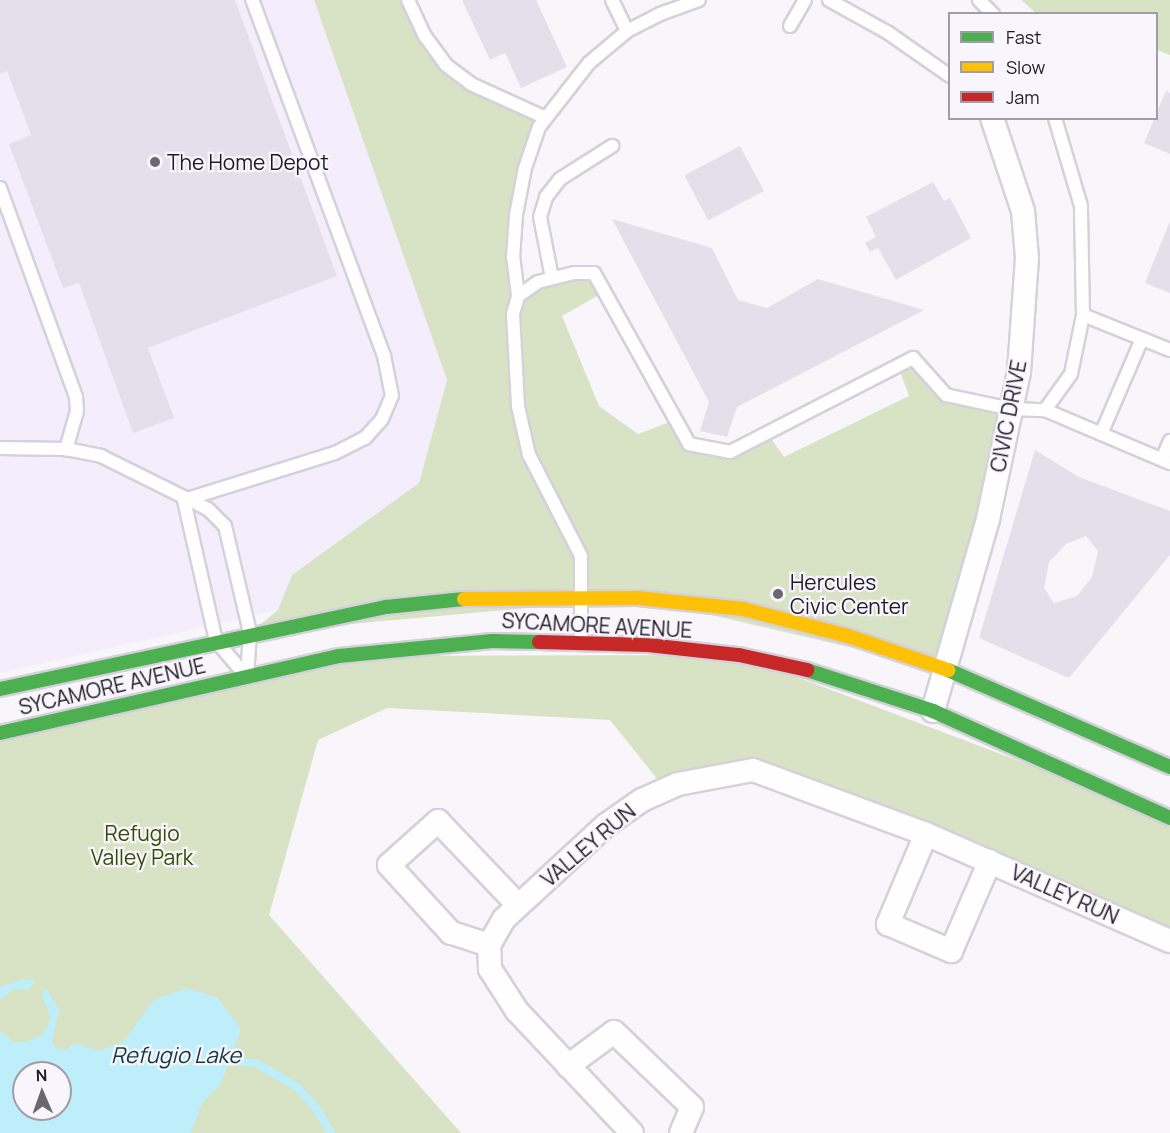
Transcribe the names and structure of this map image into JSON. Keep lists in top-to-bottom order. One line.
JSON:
{"streets":{"main road":["SYCAMORE AVENUE"],"street":["CIVIC DRIVE","VALLEY RUN"]},"crossings":[["CIVIC DRIVE","SYCAMORE AVENUE"]],"water":["Refugio Lake"],"parks":["Refugio Valley Park"],"places":["The Home Depot","Hercules Civic Center"],"legend":["Fast","Slow","Jam"],"north":"top"}
